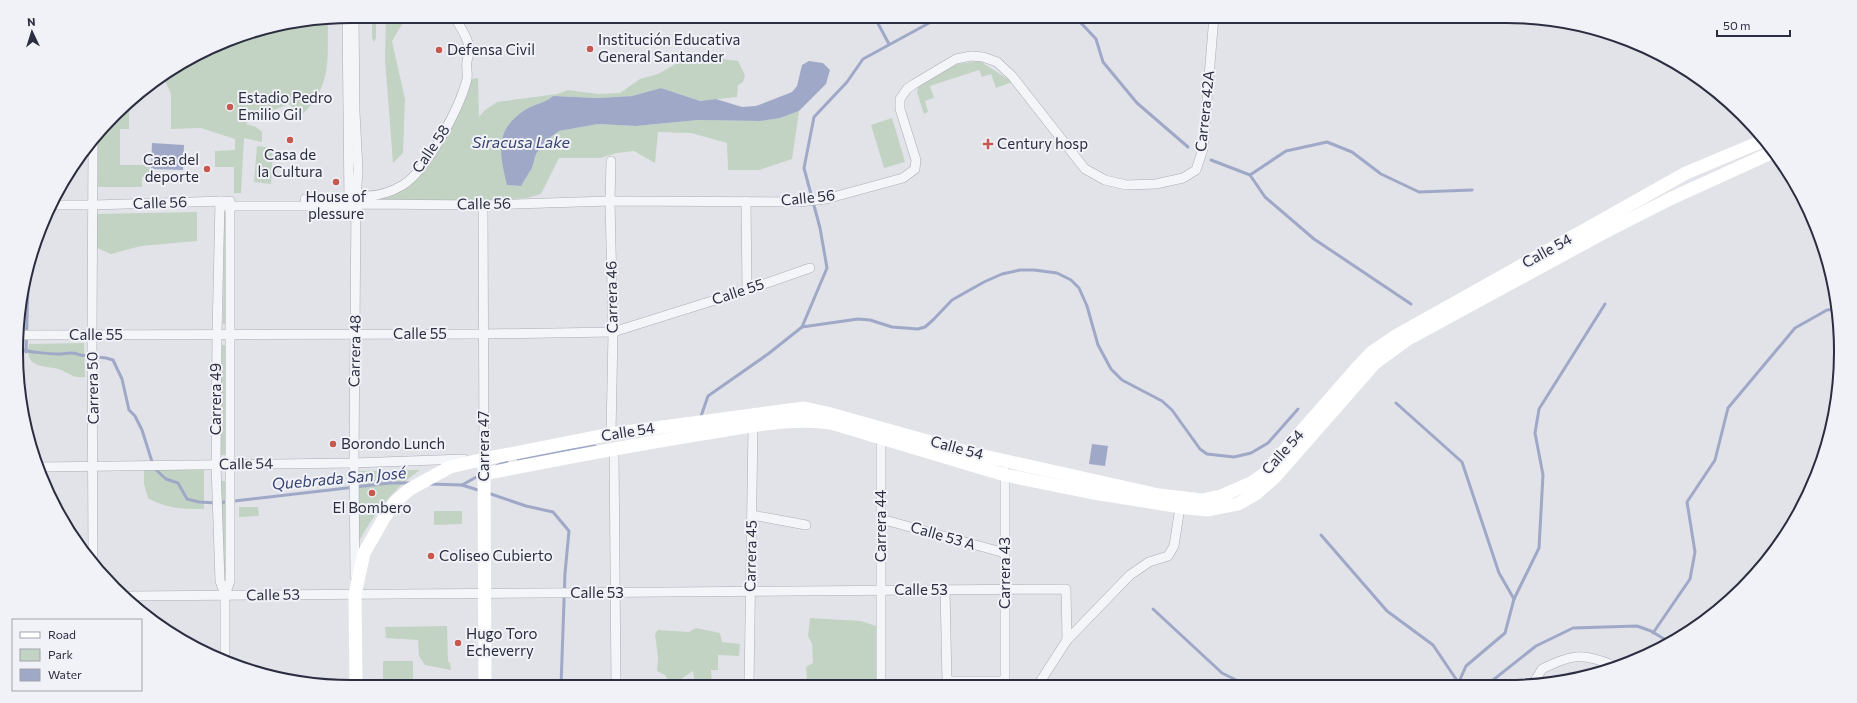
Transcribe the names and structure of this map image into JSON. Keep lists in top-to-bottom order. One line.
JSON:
{"streets":{"main road":["Calle 54","Carrera 48","Carrera 47"],"street":["Carrera 42A","Calle 58","Calle 56","Calle 55","Carrera 46","Carrera 50","Carrera 49","Carrera 44","Calle 53 A","Carrera 45","Carrera 43","Calle 53"]},"crossings":[["Carrera 42A","Calle 56"],["Calle 58","Calle 56"],["Calle 58","Carrera 48"],["Calle 56","Carrera 46"],["Calle 56","Carrera 48"],["Calle 56","Carrera 50"],["Calle 56","Carrera 49"],["Calle 56","Carrera 47"],["Calle 54","Carrera 46"],["Calle 54","Carrera 48"],["Calle 54","Carrera 50"],["Calle 54","Carrera 49"],["Calle 54","Carrera 47"],["Calle 54","Carrera 44"],["Calle 54","Carrera 45"],["Calle 54","Carrera 43"],["Calle 55","Carrera 46"],["Calle 55","Carrera 48"],["Calle 55","Carrera 50"],["Calle 55","Carrera 49"],["Calle 55","Carrera 47"],["Carrera 48","Calle 53"],["Carrera 49","Calle 53"],["Carrera 47","Calle 53"],["Carrera 44","Calle 53 A"],["Carrera 44","Calle 53"],["Calle 53 A","Carrera 43"],["Carrera 45","Calle 53"],["Carrera 43","Calle 53"]],"water":["Siracusa Lake","Quebrada San José"],"places":{"other":["Institución Educativa General Santander","Defensa Civil","Estadio Pedro Emilio Gil","Casa de la Cultura","Casa del deporte","House of plessure","Borondo Lunch","El Bombero","Coliseo Cubierto","Hugo Toro Echeverry"],"health":["Century hosp"]},"legend":["Road","Park","Water"],"scale_bar":"50 m","north":"top"}
